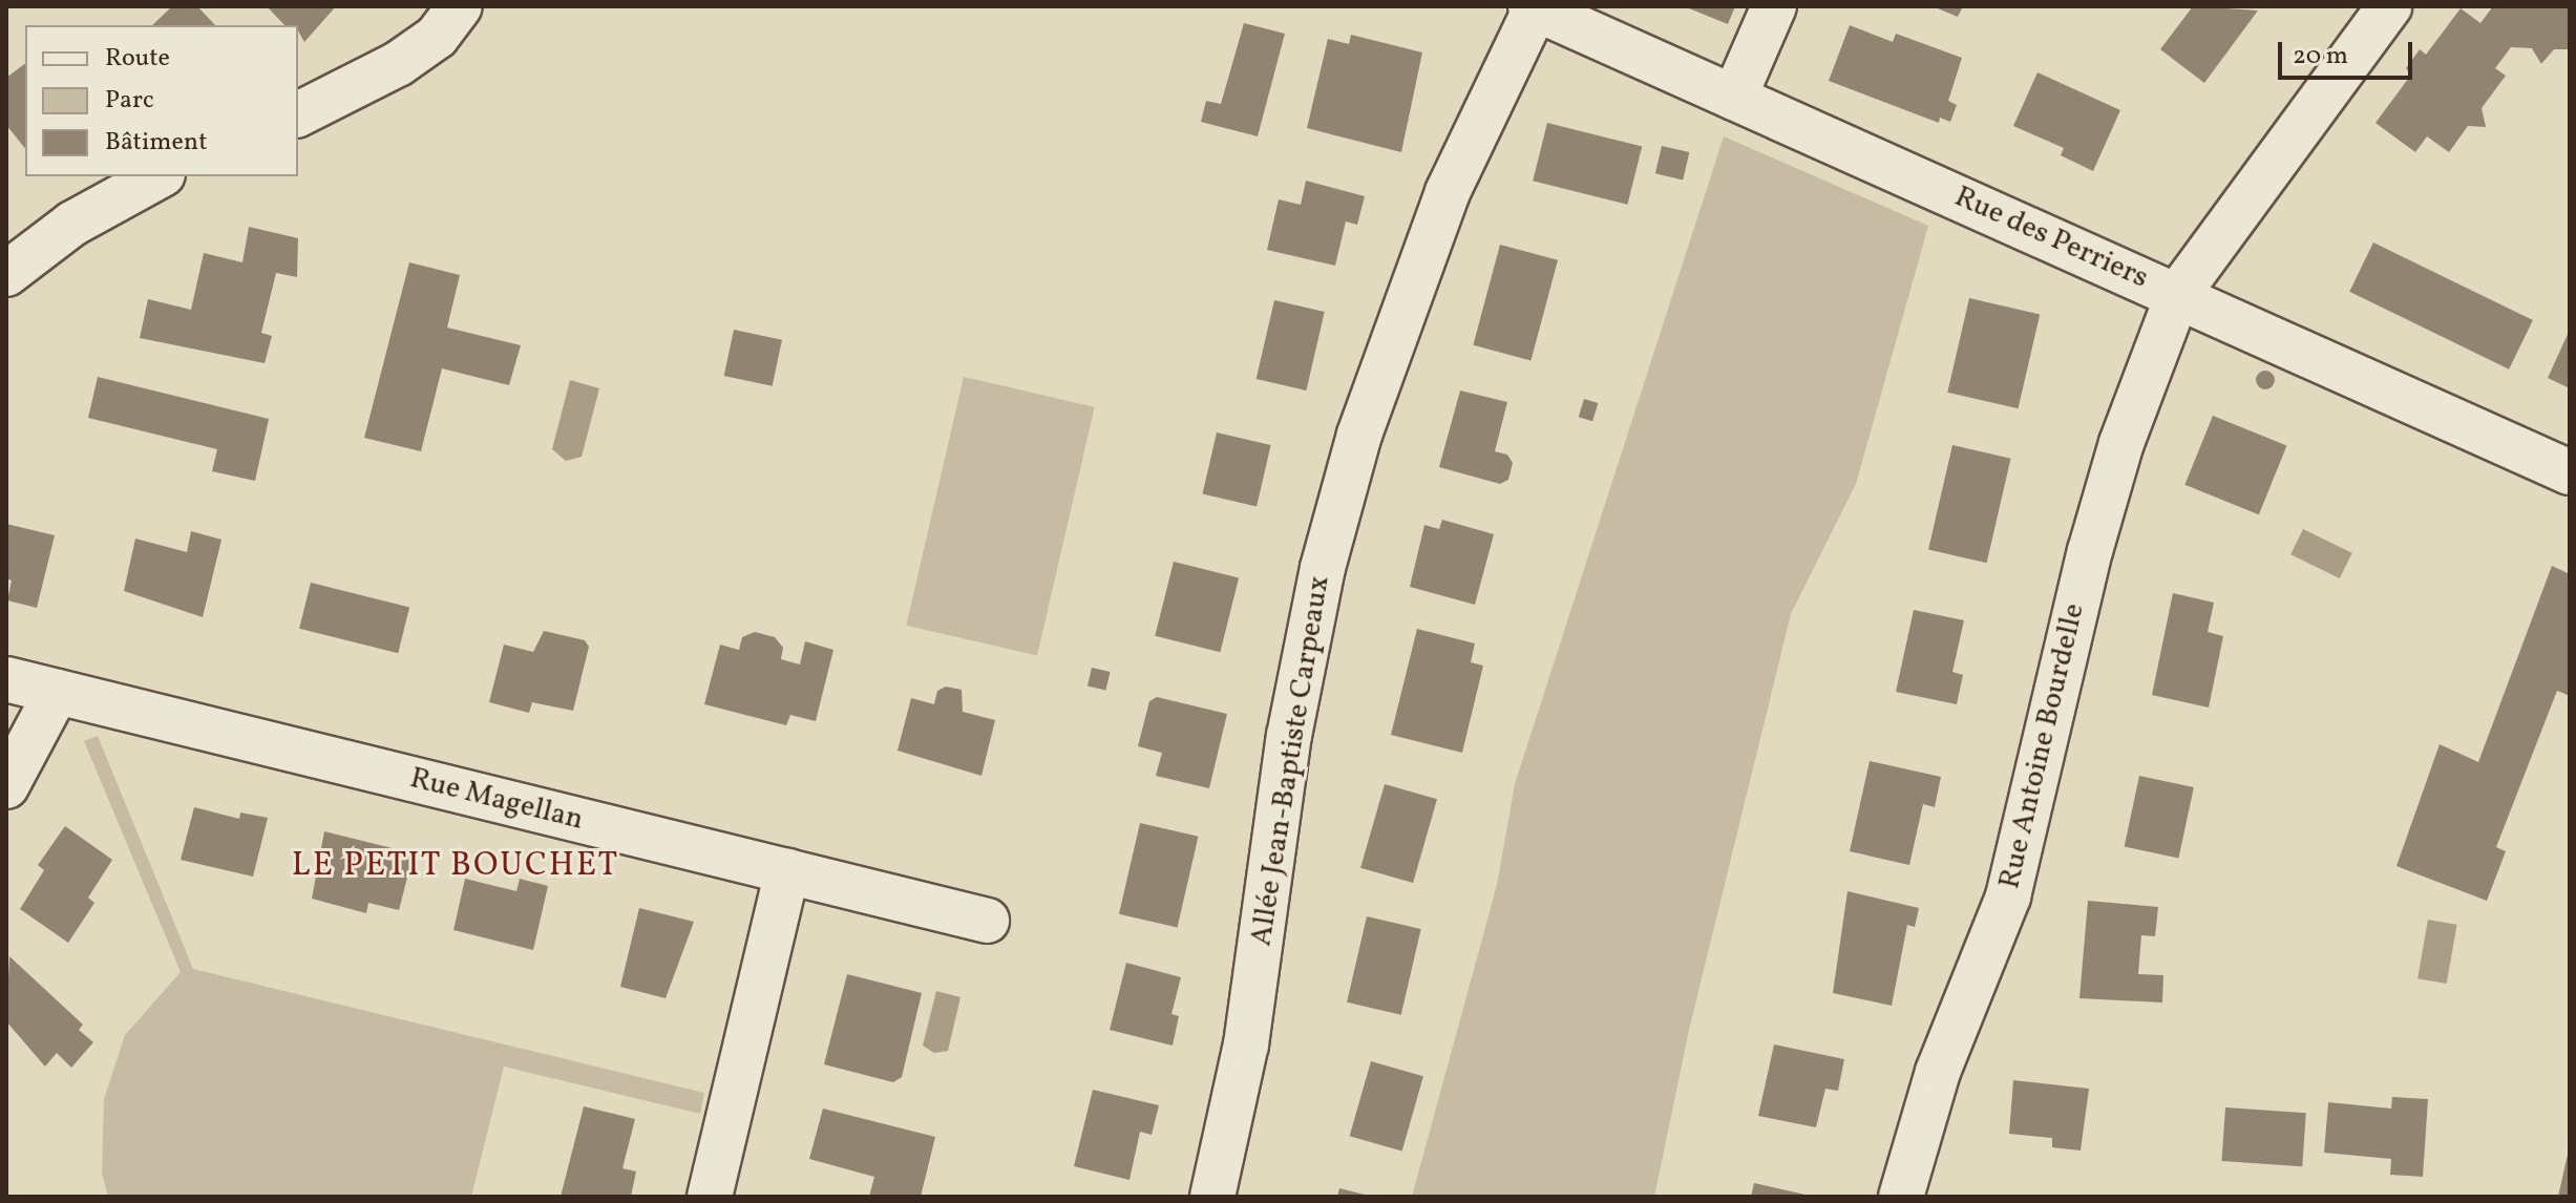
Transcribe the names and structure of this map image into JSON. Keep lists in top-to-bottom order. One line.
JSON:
{"streets":{"street":["Rue des Perriers","Rue Antoine Bourdelle","Allée Jean-Baptiste Carpeaux","Rue Magellan"]},"crossings":[["Rue des Perriers","Rue Antoine Bourdelle"],["Rue des Perriers","Allée Jean-Baptiste Carpeaux"]],"districts":["LE PETIT BOUCHET"],"legend":["Route","Parc","Bâtiment"],"scale_bar":"20 m"}
